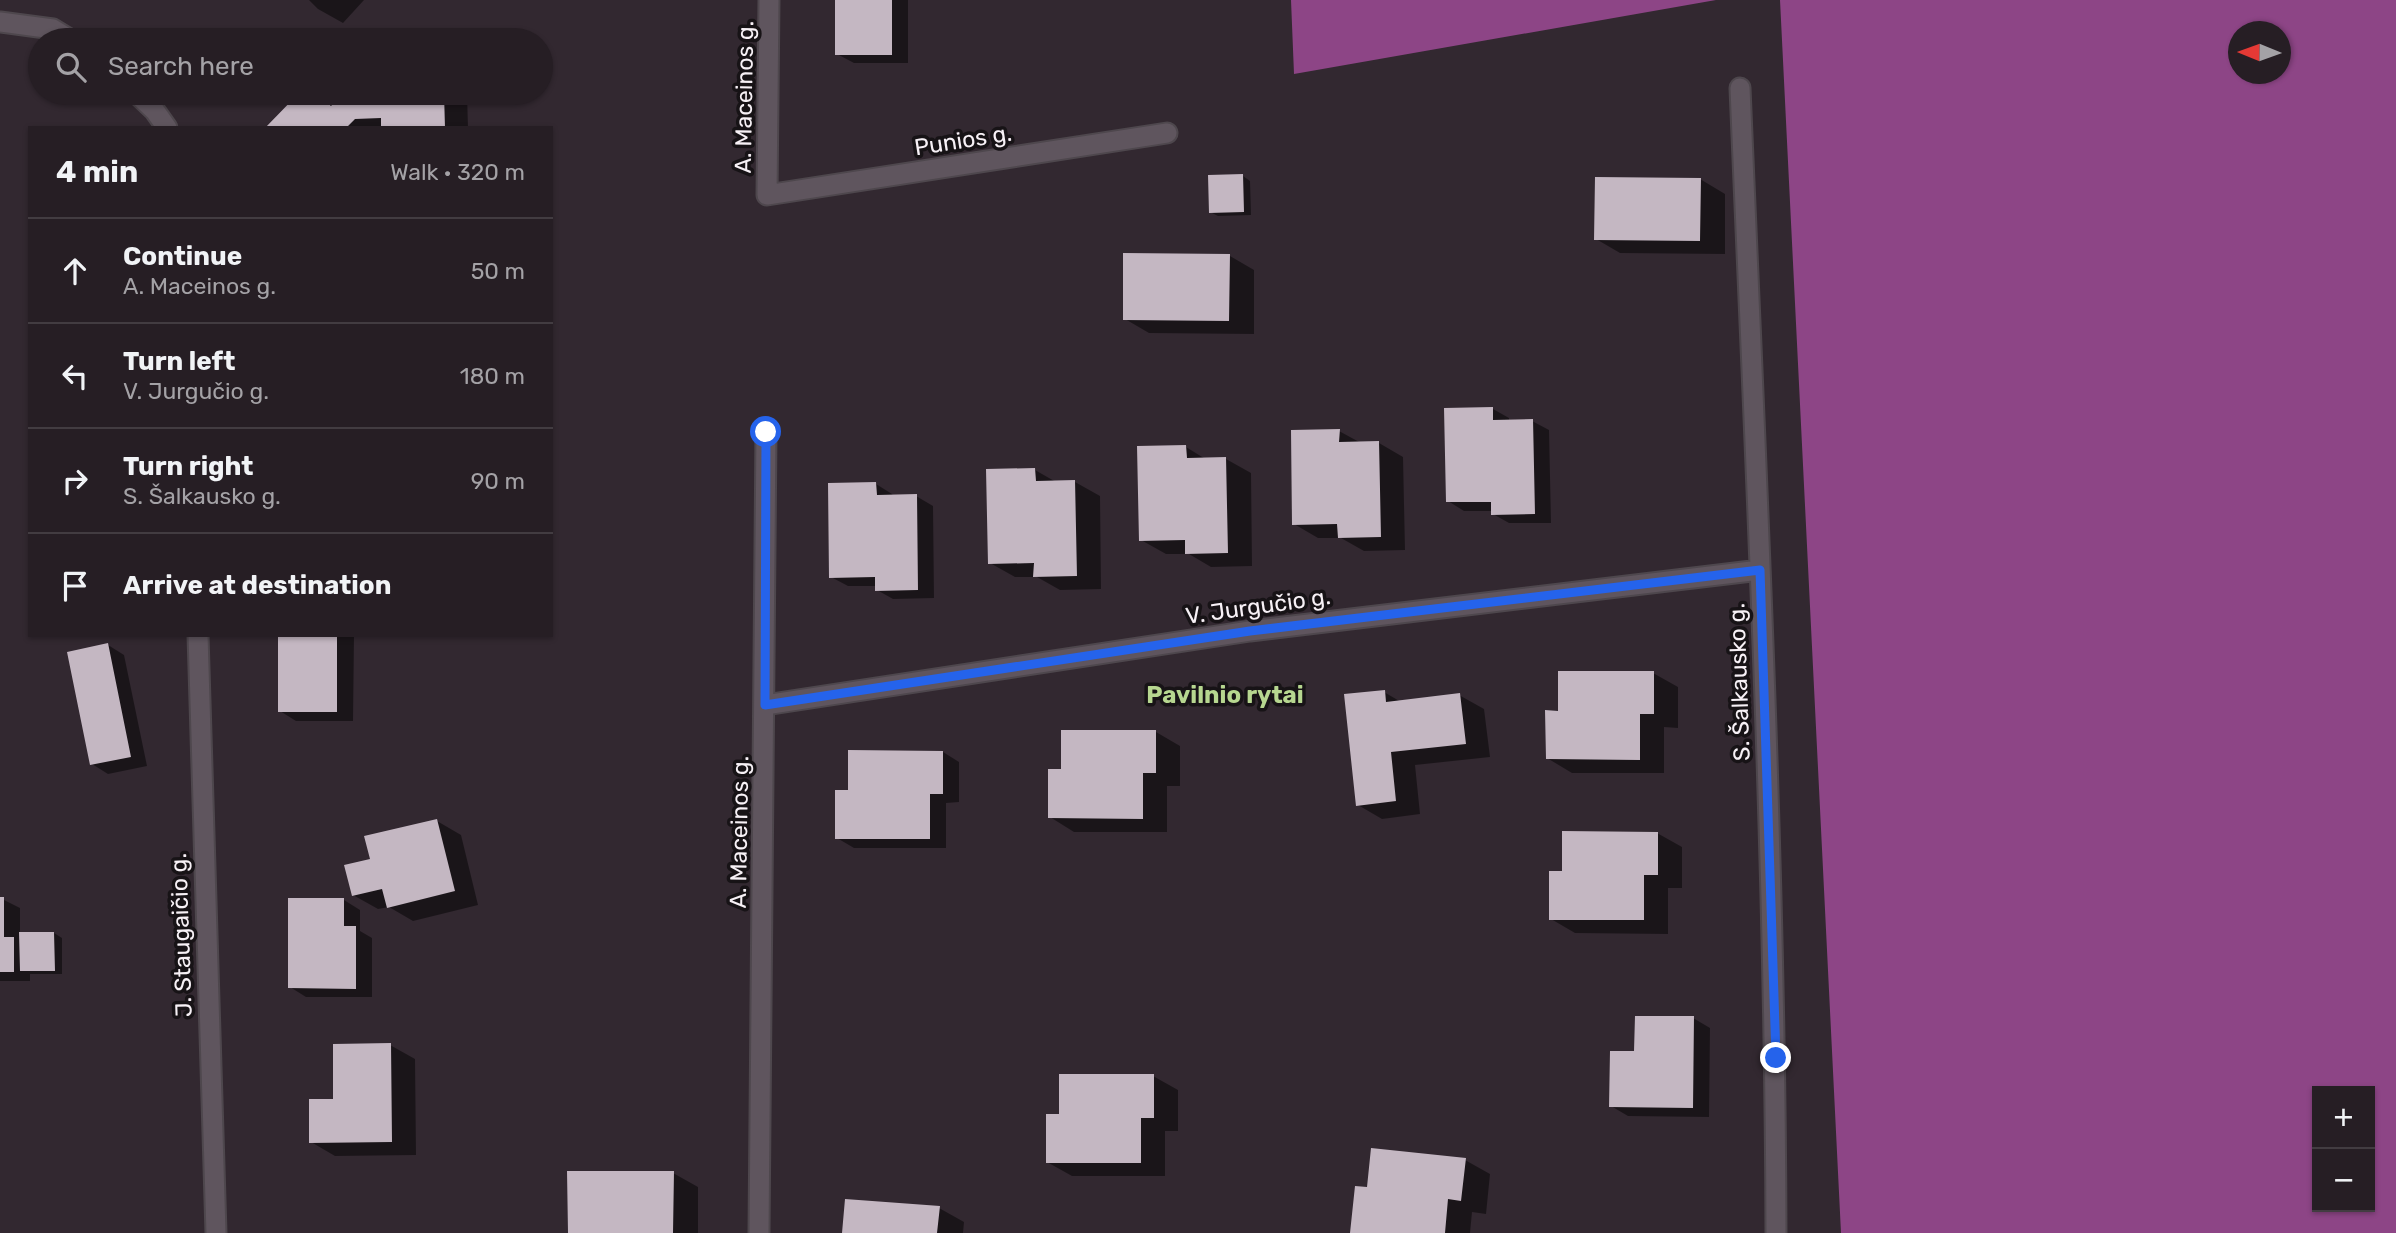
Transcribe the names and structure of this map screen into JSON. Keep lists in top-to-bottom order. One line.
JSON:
{"streets":{"street":["A. Maceinos g.","Punios g.","V. Jurgučio g.","S. Šalkausko g.","J. Staugaičio g."]},"crossings":[["A. Maceinos g.","Punios g."],["A. Maceinos g.","V. Jurgučio g."],["V. Jurgučio g.","S. Šalkausko g."]],"districts":["Pavilnio rytai"],"north":"left","page":{"search":"Search here","heading":["4 min","Walk · 320 m"],"list":[["Continue","A. Maceinos g.","50 m"],["Turn left","V. Jurgučio g.","180 m"],["Turn right","S. Šalkausko g.","90 m"],"Arrive at destination"],"map_buttons":["+","−"]}}
